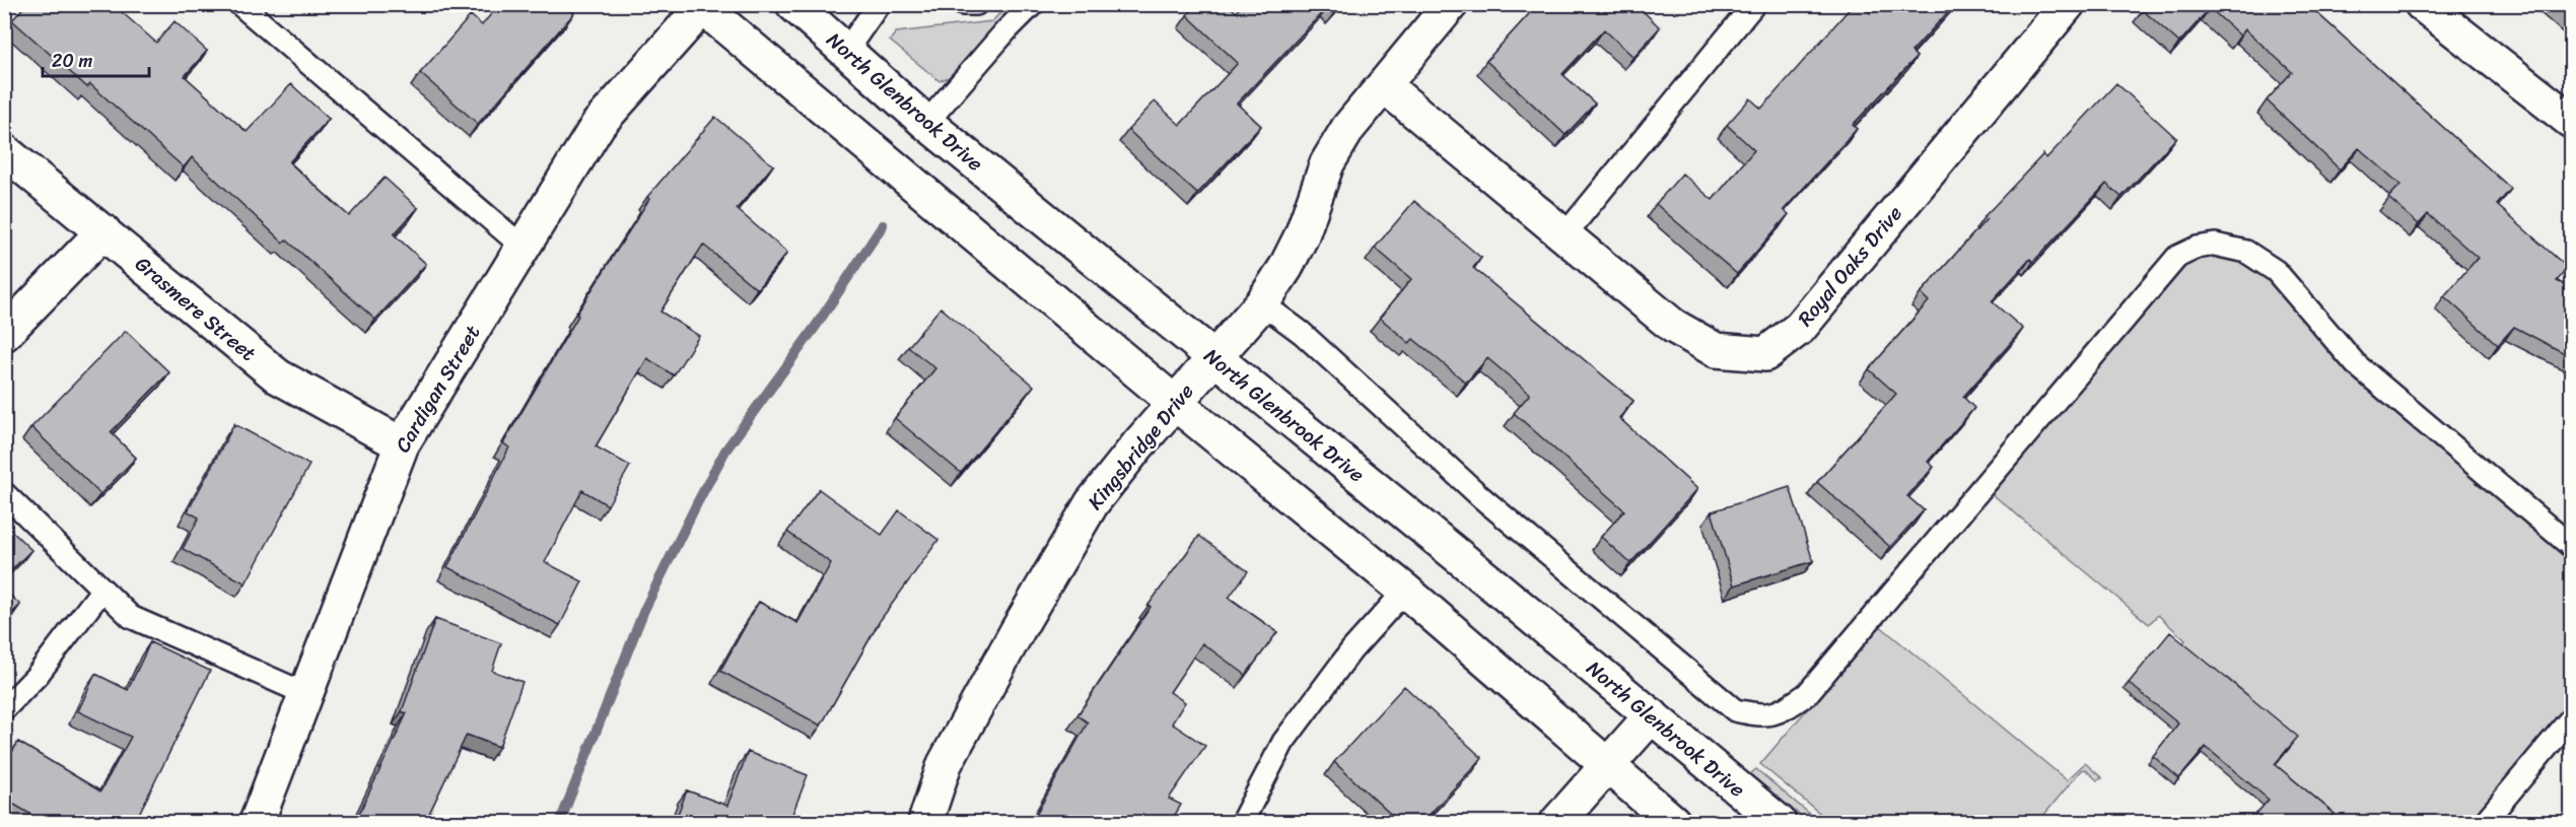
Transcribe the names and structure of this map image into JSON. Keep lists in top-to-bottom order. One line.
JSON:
{"streets":{"street":["North Glenbrook Drive","Royal Oaks Drive","Grasmere Street","Cardigan Street","Kingsbridge Drive"]},"crossings":[["North Glenbrook Drive","Kingsbridge Drive"],["Royal Oaks Drive","Kingsbridge Drive"],["Grasmere Street","Cardigan Street"]],"scale_bar":"20 m"}
